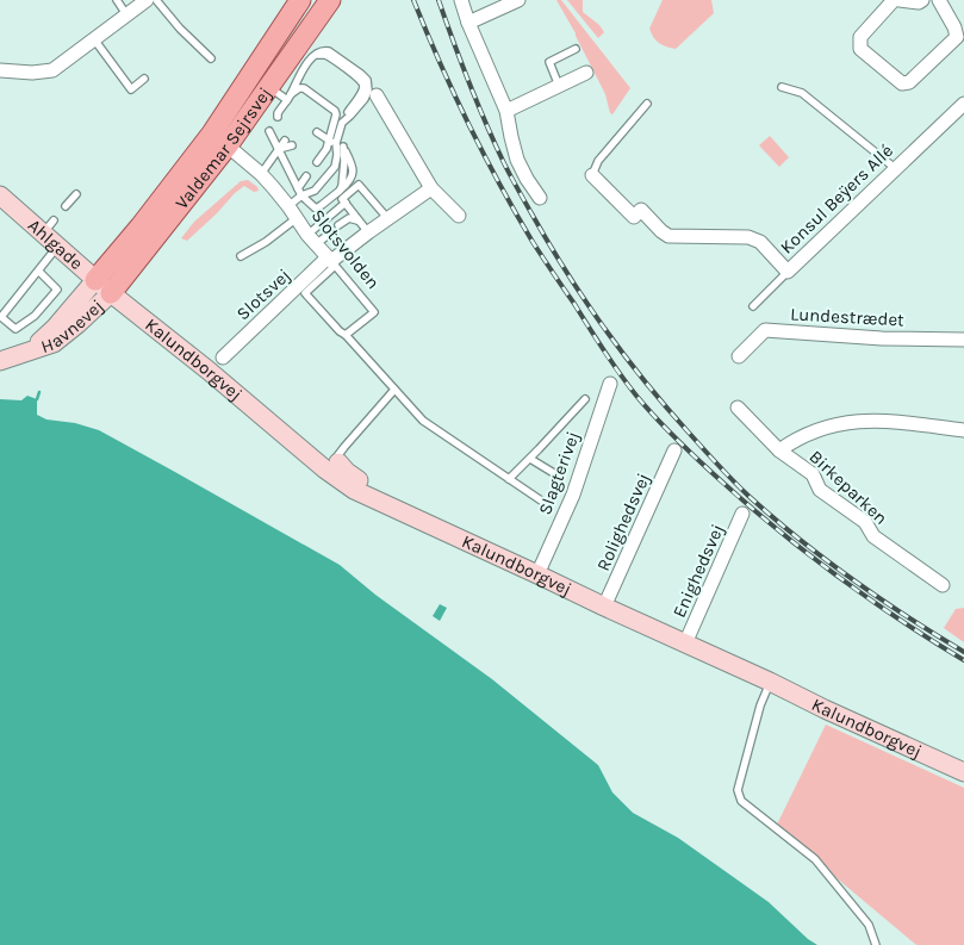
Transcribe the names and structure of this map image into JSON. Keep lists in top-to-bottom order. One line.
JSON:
{"streets":{"main road":["Valdemar Sejrsvej"],"street":["Konsul Beÿers Allé","Ahlgade","Slotsvolden","Slotsvej","Lundestrædet","Havnevej","Kalundborgvej","Slagterivej","Birkeparken","Rolighedsvej","Enighedsvej"]},"crossings":[["Valdemar Sejrsvej","Ahlgade"],["Valdemar Sejrsvej","Slotsvolden"],["Valdemar Sejrsvej","Havnevej"],["Valdemar Sejrsvej","Kalundborgvej"],["Ahlgade","Havnevej"],["Ahlgade","Kalundborgvej"],["Slotsvolden","Slotsvej"],["Havnevej","Kalundborgvej"],["Kalundborgvej","Slagterivej"],["Kalundborgvej","Rolighedsvej"],["Kalundborgvej","Enighedsvej"]]}
